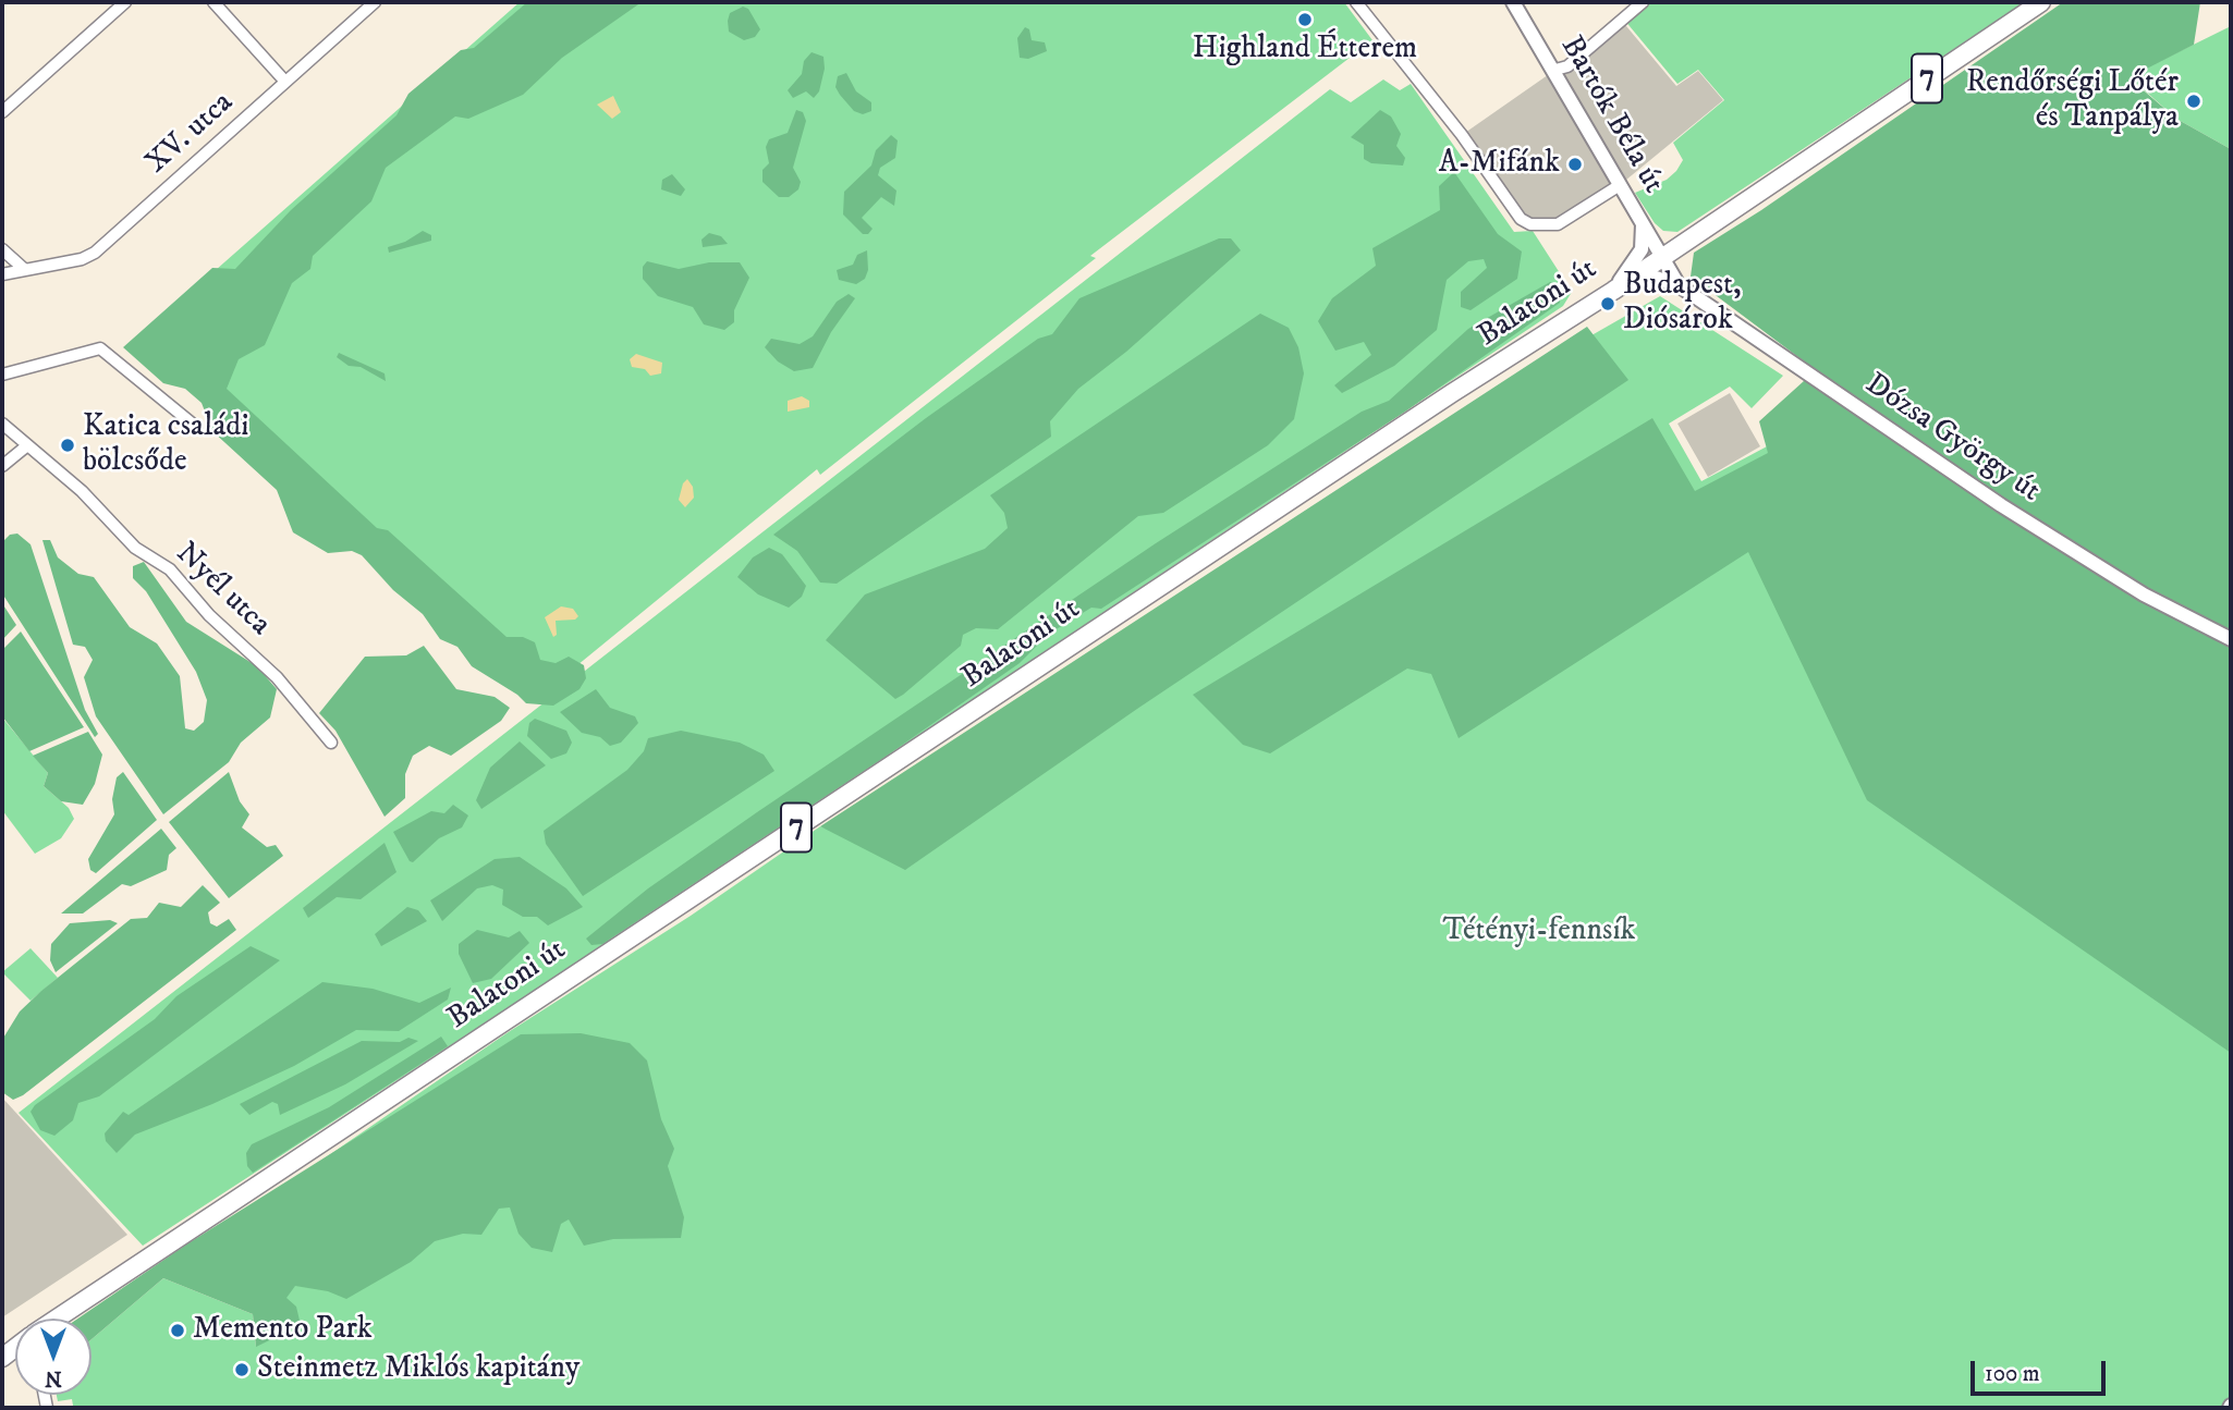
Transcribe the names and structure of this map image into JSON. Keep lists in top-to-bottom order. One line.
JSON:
{"streets":{"main road":["7","Balatoni út"],"street":["Bartók Béla út","XV. utca","Dózsa György út","Nyél utca"]},"crossings":[["Bartók Béla út","Balatoni út"],["Bartók Béla út","Dózsa György út"],["Balatoni út","Dózsa György út"]],"parks":["Tétényi-fennsík"],"places":["Highland Étterem","Rendőrségi Lőtér és Tanpálya","A-Mifánk","Budapest, Diósárok","Katica családi bölcsőde","Memento Park","Steinmetz Miklós kapitány"],"scale_bar":"100 m","north":"bottom"}
